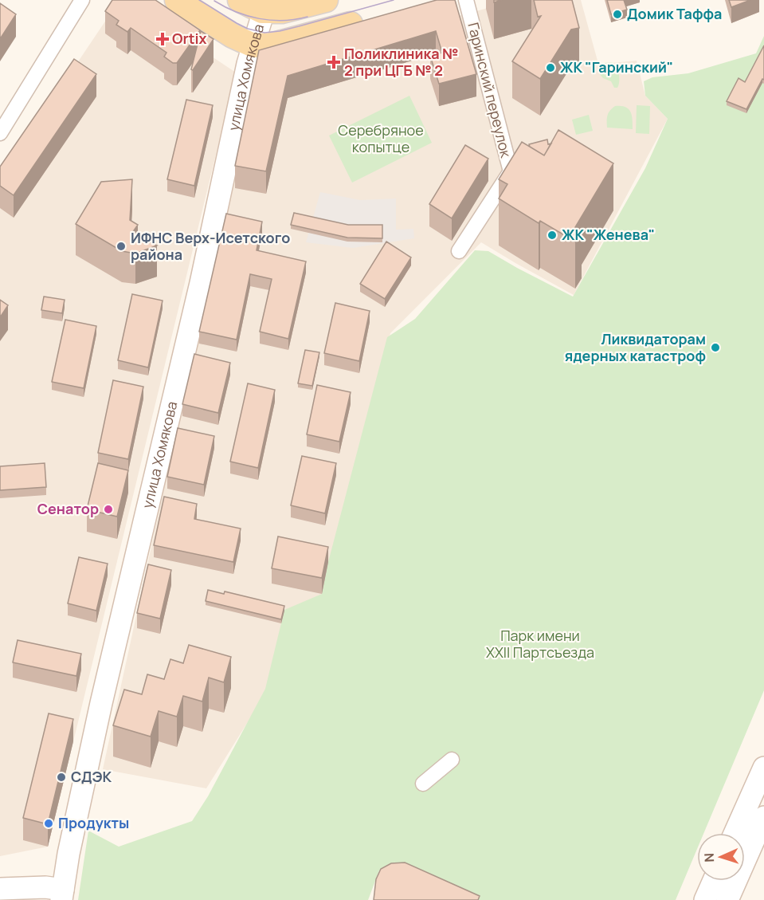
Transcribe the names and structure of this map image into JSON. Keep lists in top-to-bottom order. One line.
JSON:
{"streets":{"street":["улица Хомякова","Гаринский переулок"]},"parks":["Серебряное копытце","Парк имени XXII Партсъезда"],"places":{"other":["Домик Таффа","ЖК \"Гаринский\"","ЖК \"Женева\"","ИФНС Верх-Исетского района","Ликвидаторам ядерных катастроф","Сенатор","СДЭК","Продукты"],"health":["Ortix","Поликлиника № 2 при ЦГБ № 2"]},"north":"left"}
